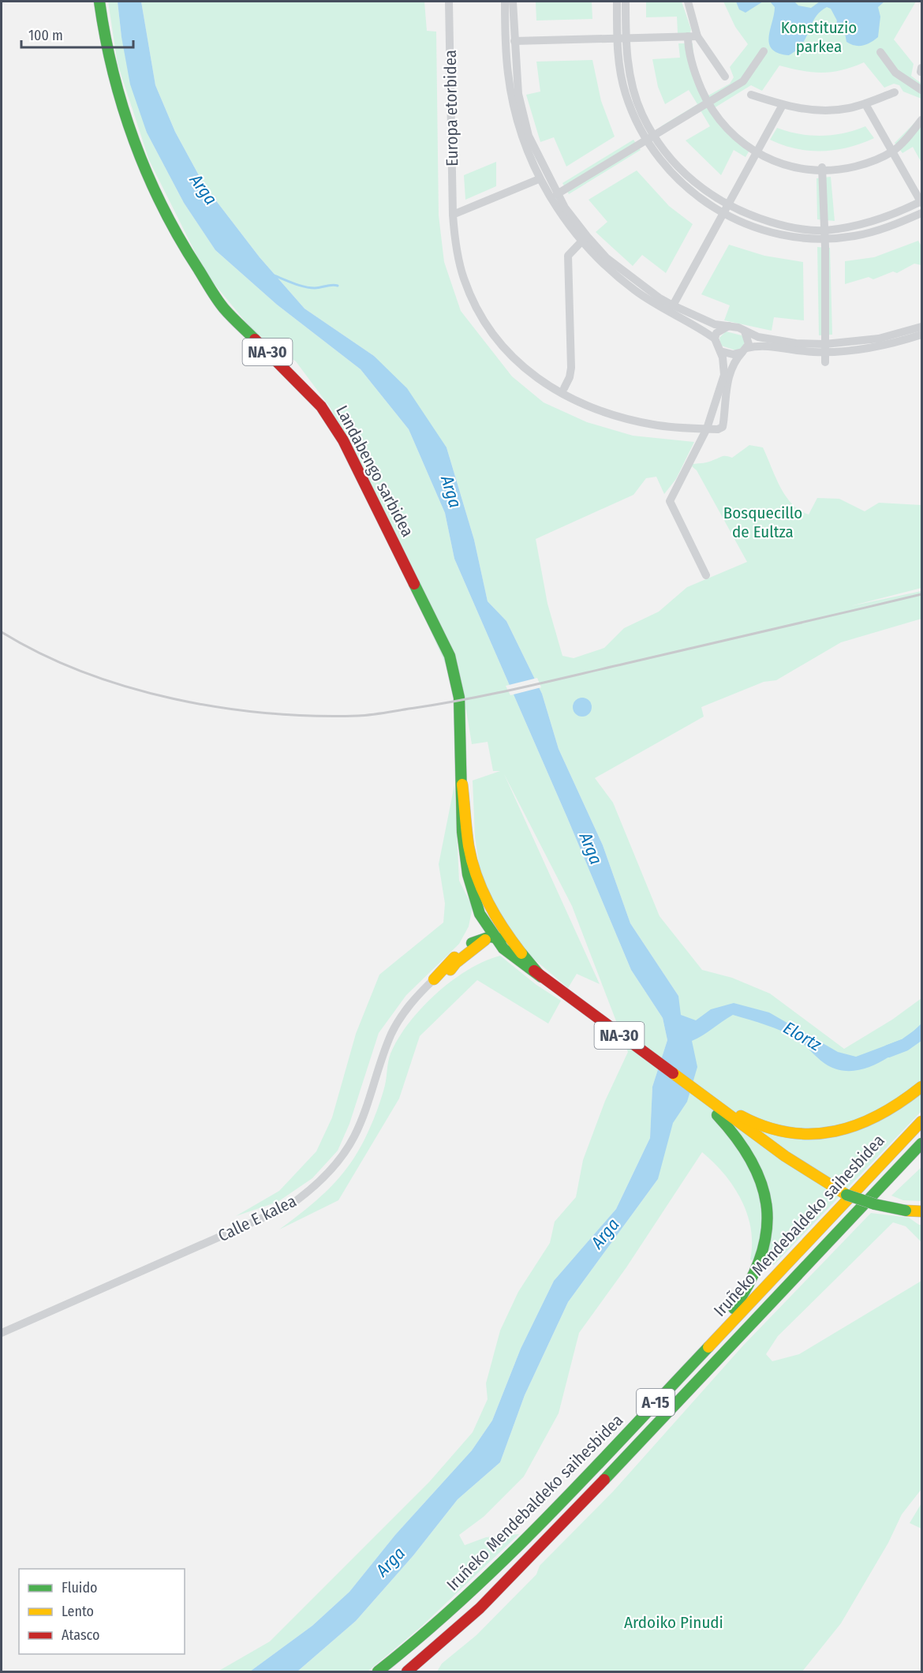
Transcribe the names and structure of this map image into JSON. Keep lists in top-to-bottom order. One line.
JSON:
{"streets":{"highway":["NA-30","Landabengo sarbidea","Iruñeko Mendebaldeko saihesbidea","A-15"],"street":["Europa etorbidea","Calle E kalea"]},"water":["Arga","Elortz"],"parks":["Konstituzio parkea","Bosquecillo de Eultza","Ardoiko Pinudi"],"legend":["Fluido","Lento","Atasco"],"scale_bar":"100 m"}
